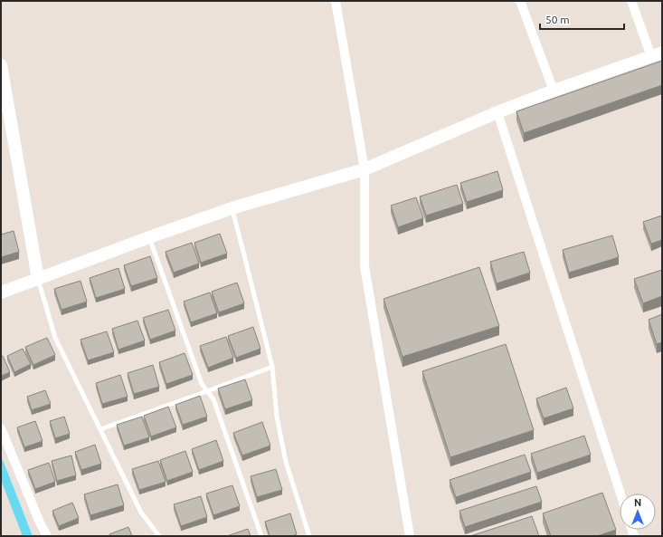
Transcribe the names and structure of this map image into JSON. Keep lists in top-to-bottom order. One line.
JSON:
{"scale_bar":"50 m","north":"top"}
